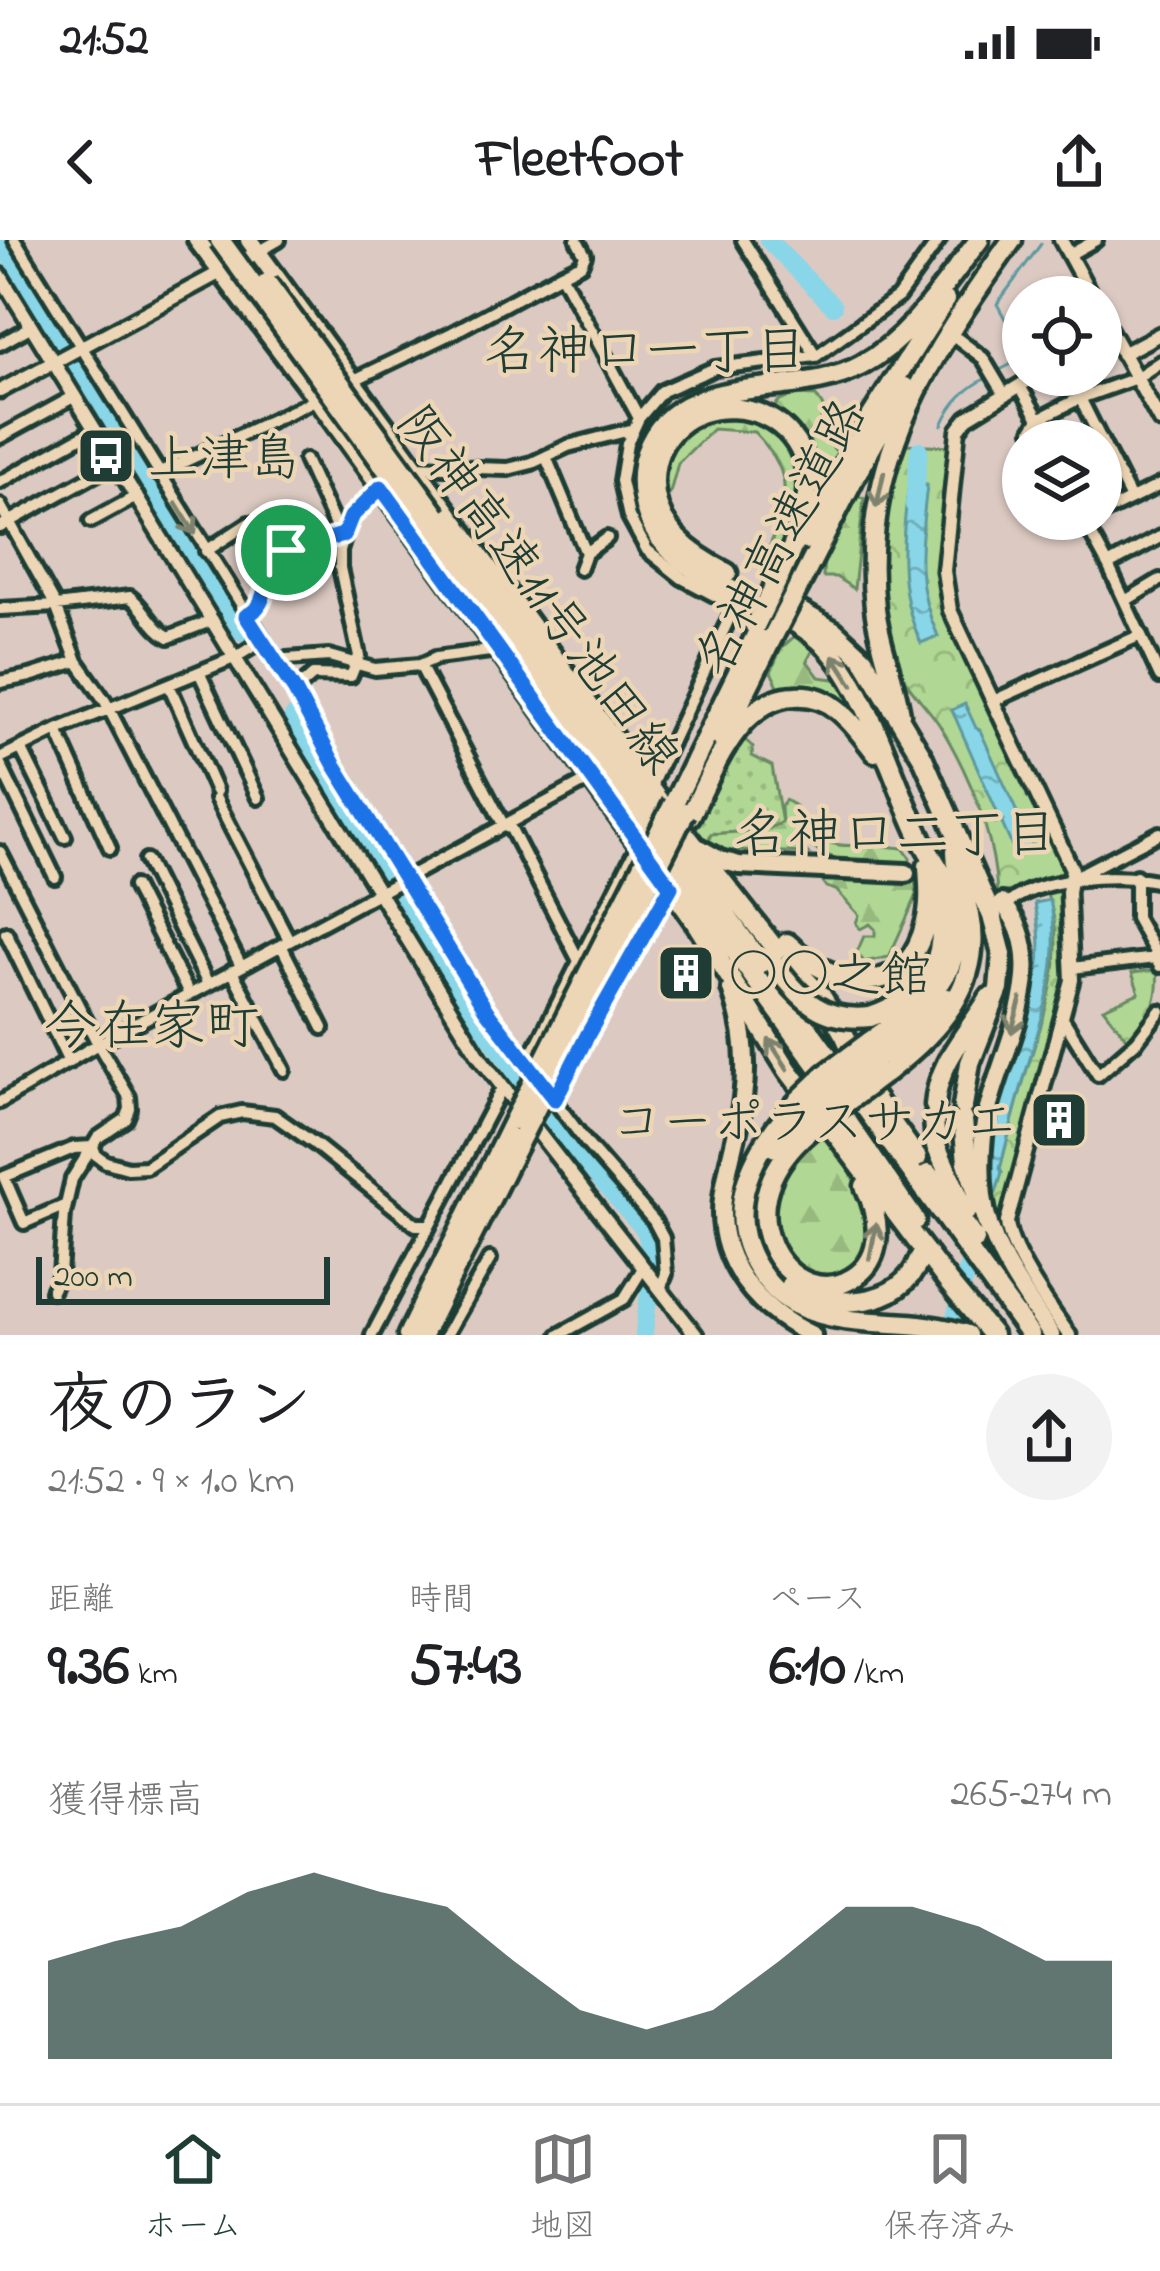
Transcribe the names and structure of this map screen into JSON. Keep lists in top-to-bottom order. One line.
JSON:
{"streets":{"highway":["名神高速道路","阪神高速11号池田線"]},"districts":["名神口一丁目","名神口二丁目","今在家町"],"places":{"bus stop":["上津島"],"building":["○○之館","コーポラスサカエ"]},"scale_bar":"200 m","page":{"status":"21:52","header":"Fleetfoot","scale":"200 m","heading":["夜のラン","21:52 · 9 × 1.0 km"],"stats":[["距離","9.36 km"],["時間","57:43"],["ペース","6:10 /km"]],"chart":["獲得標高","265–274 m"],"tabs":["ホーム","地図","保存済み"]}}
